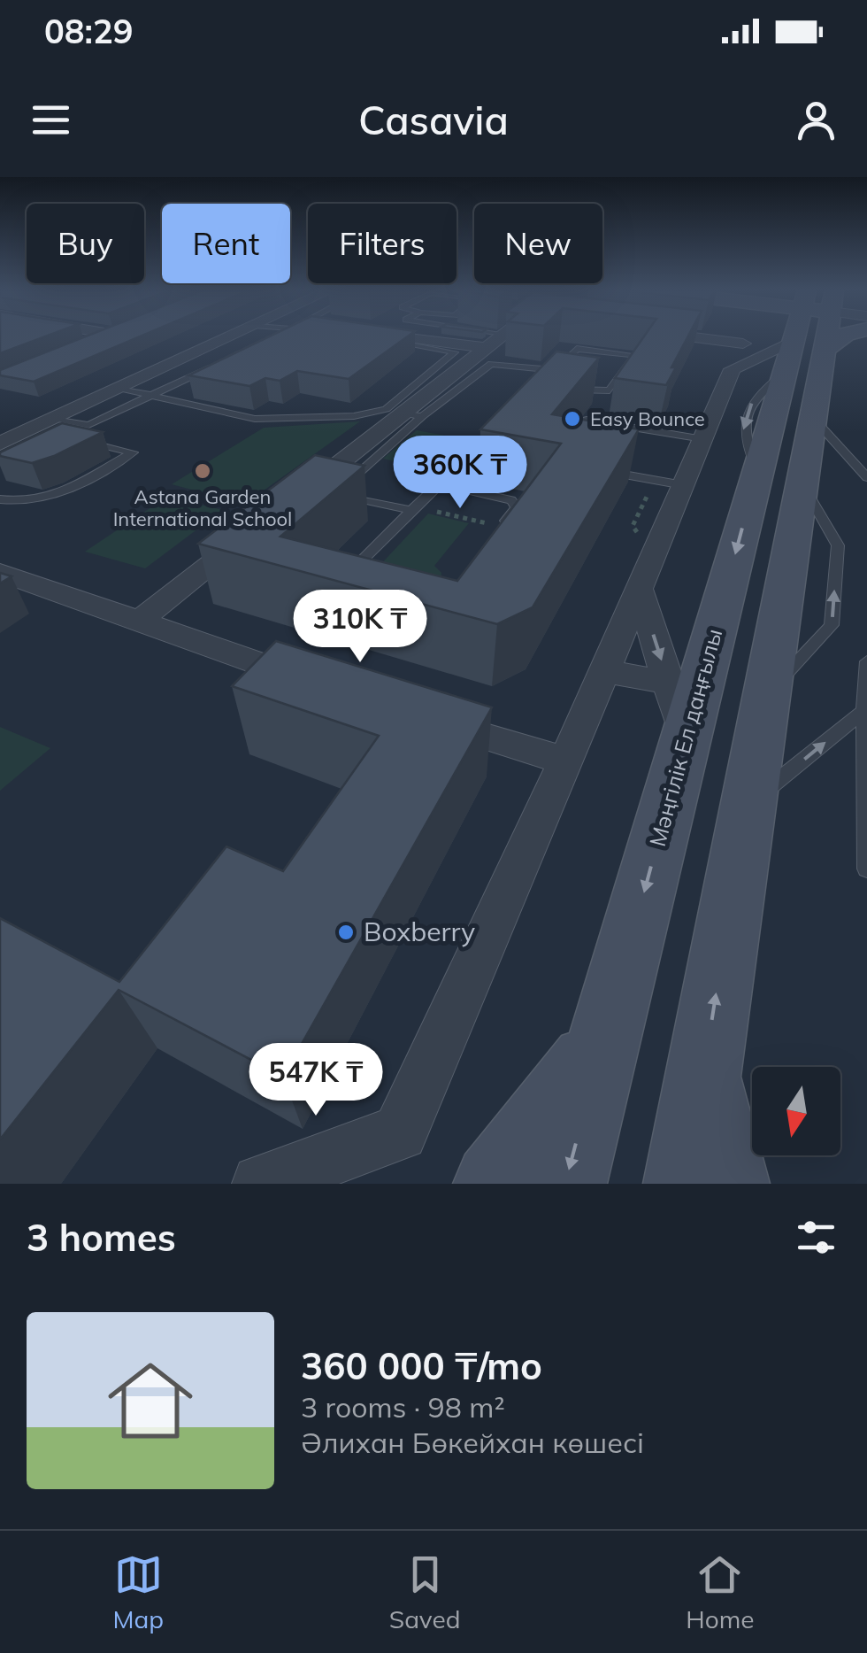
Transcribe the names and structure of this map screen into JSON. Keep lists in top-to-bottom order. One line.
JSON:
{"streets":{"main road":["Мәңгілік Ел даңғылы"]},"places":["Easy Bounce","Astana Garden International School","Boxberry"],"north":"bottom","page":{"status":"08:29","header":"Casavia","chip":["Buy","Rent","Filters","New"],"price":["360K ₸","310K ₸","547K ₸"],"heading":"3 homes","list":[{"name":"360 000 ₸/mo","note":"3 rooms · 98 m² · Әлихан Бөкейхан көшесі"}],"tabs":["Map","Saved","Home"]}}
